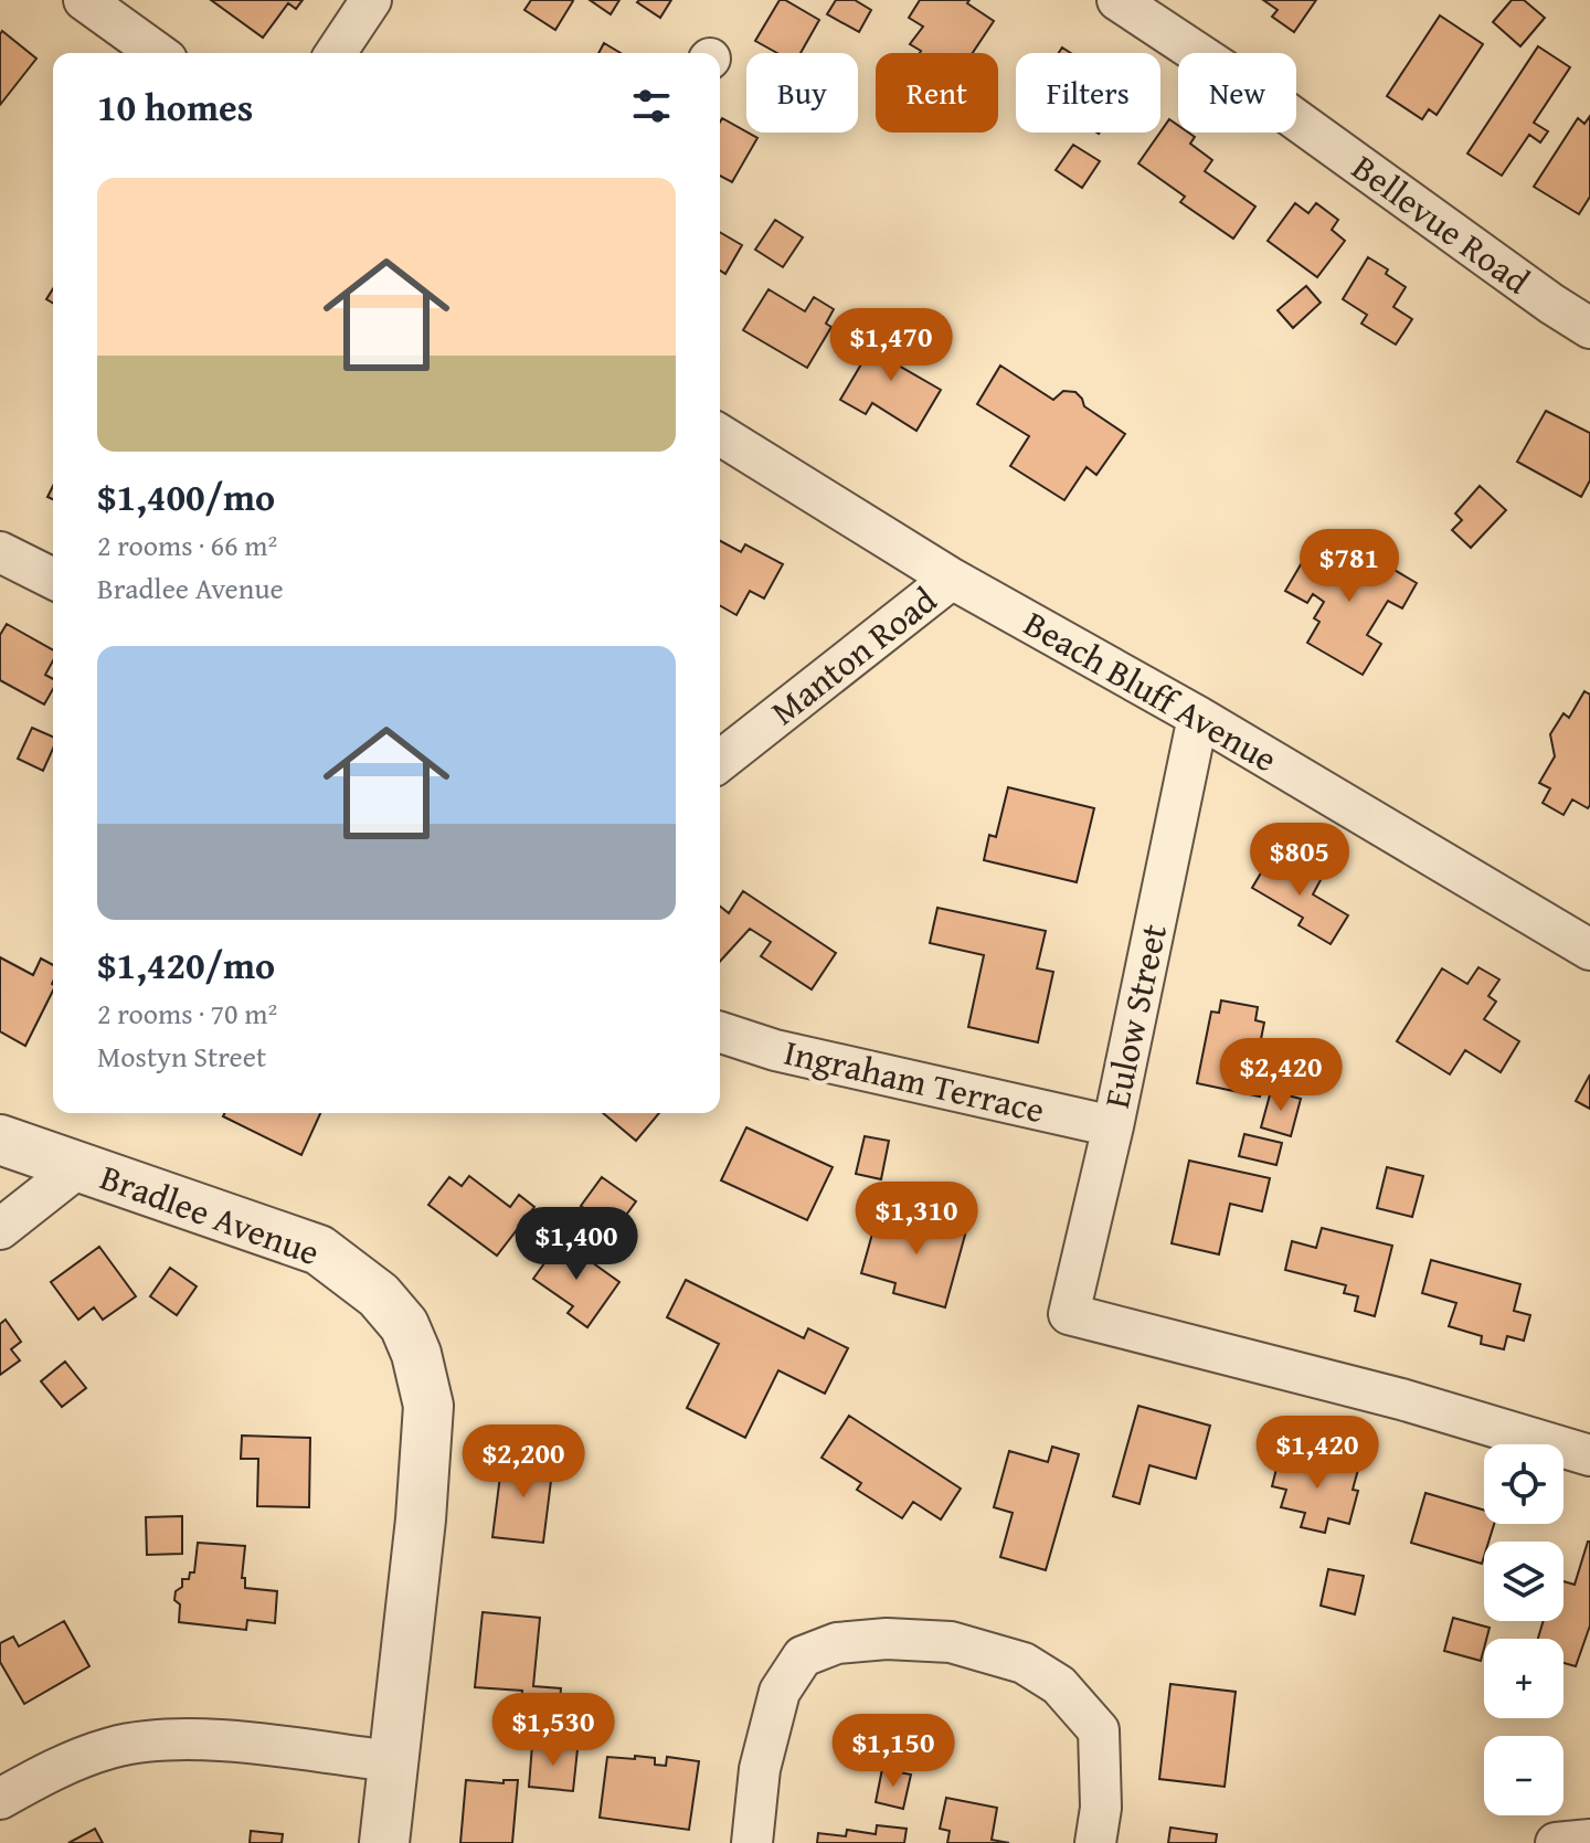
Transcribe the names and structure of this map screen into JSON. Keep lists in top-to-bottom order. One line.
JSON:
{"streets":{"street":["Bellevue Road","Manton Road","Beach Bluff Avenue","Eulow Street","Ingraham Terrace","Bradlee Avenue"]},"crossings":[["Manton Road","Beach Bluff Avenue"],["Beach Bluff Avenue","Eulow Street"],["Eulow Street","Ingraham Terrace"]],"page":{"chip":["Buy","Rent","Filters","New"],"heading":"10 homes","list":[{"name":"$1,400/mo","note":"2 rooms · 66 m² · Bradlee Avenue"},{"name":"$1,420/mo","note":"2 rooms · 70 m² · Mostyn Street"}],"price":["$1,470","$781","$805","$2,420","$1,310","$1,400","$1,420","$2,200","$1,530","$1,150"],"map_buttons":["+","−"]}}
